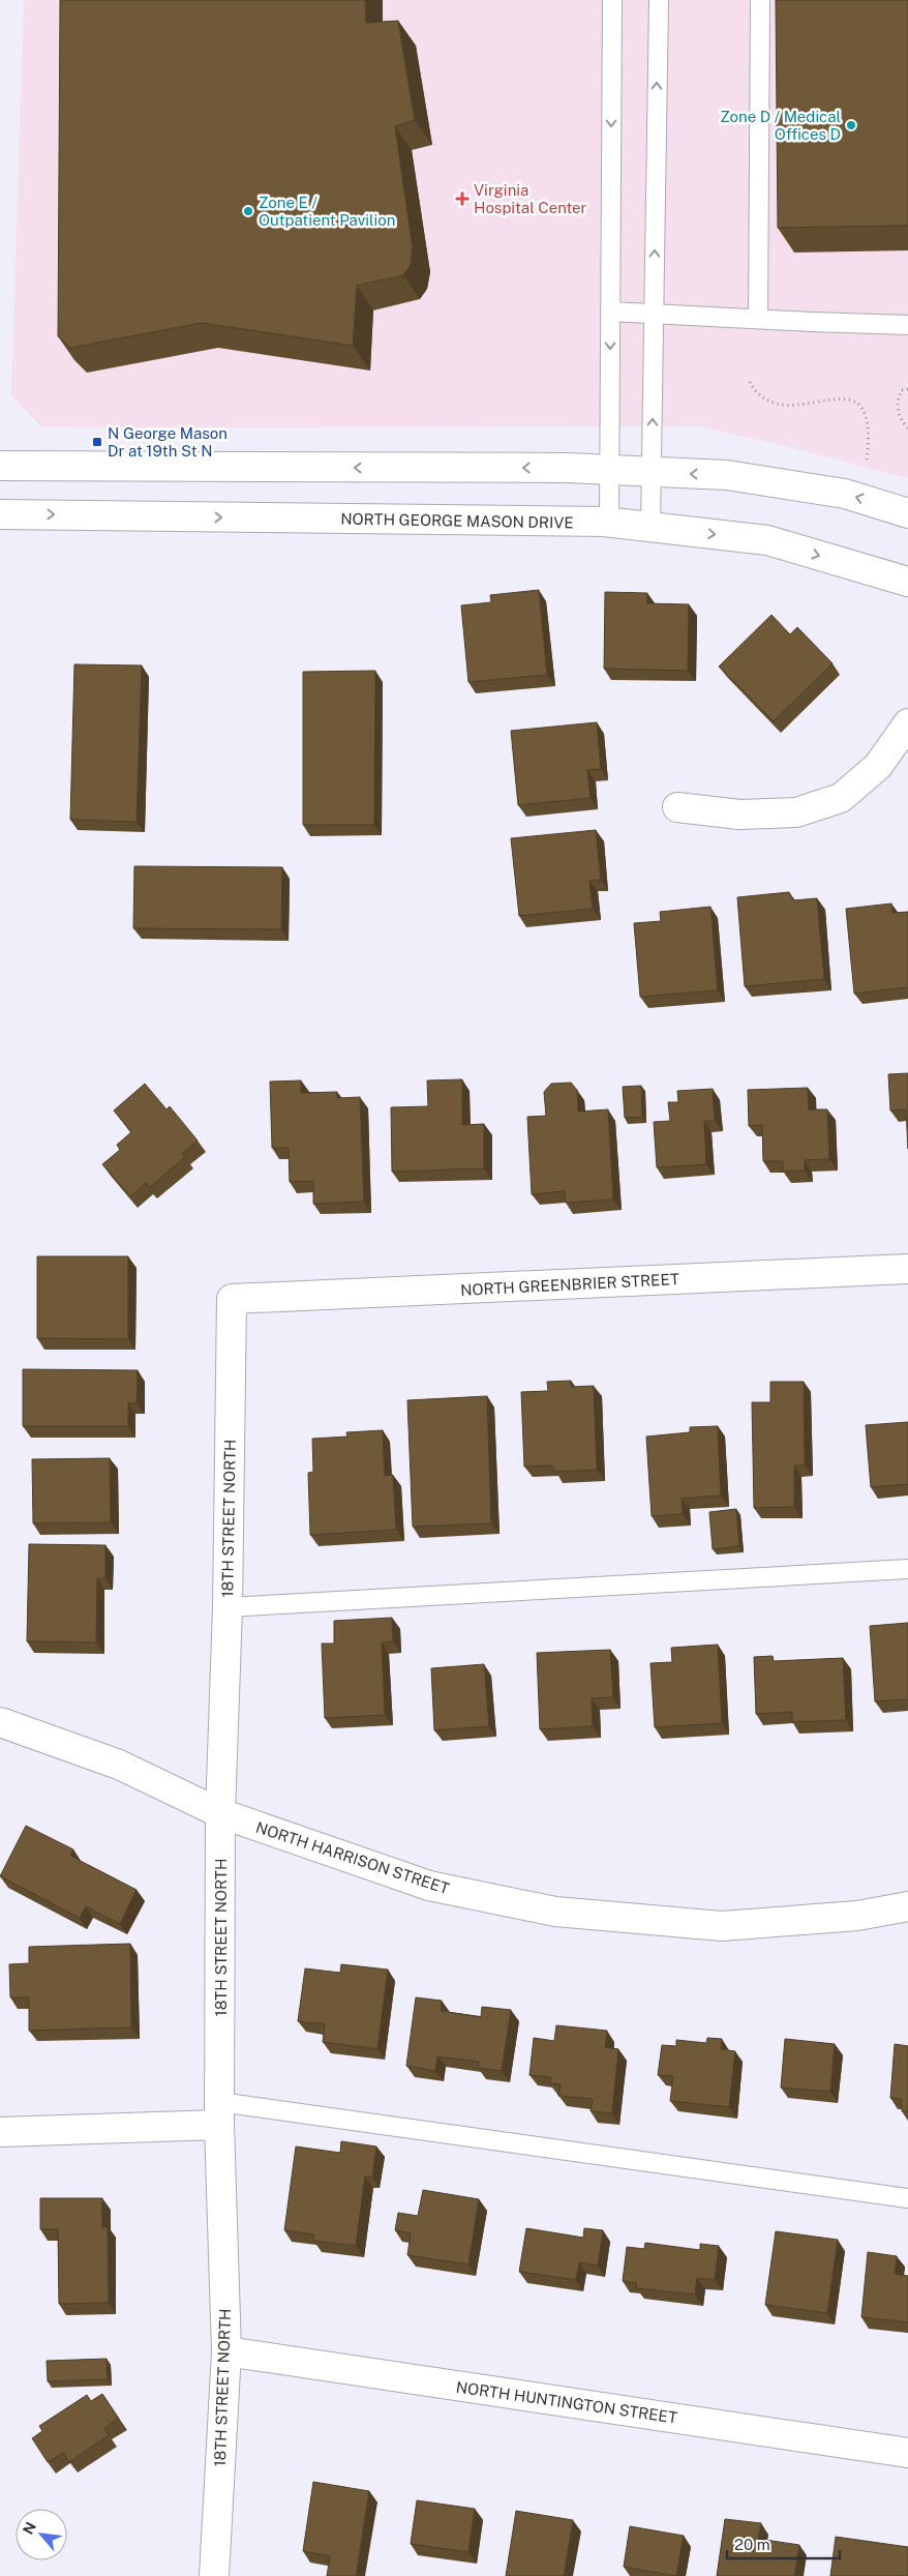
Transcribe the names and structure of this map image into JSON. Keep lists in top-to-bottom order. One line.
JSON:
{"streets":{"street":["NORTH GEORGE MASON DRIVE","NORTH GREENBRIER STREET","18TH STREET NORTH","NORTH HARRISON STREET","NORTH HUNTINGTON STREET"]},"crossings":[["NORTH GREENBRIER STREET","18TH STREET NORTH"],["18TH STREET NORTH","NORTH HARRISON STREET"],["18TH STREET NORTH","NORTH HUNTINGTON STREET"]],"places":{"other":["Zone D / Medical Offices D","Zone E / Outpatient Pavilion"],"health":["Virginia Hospital Center"],"transit":["N George Mason Dr at 19th St N"]},"scale_bar":"20 m","north":"top left"}
